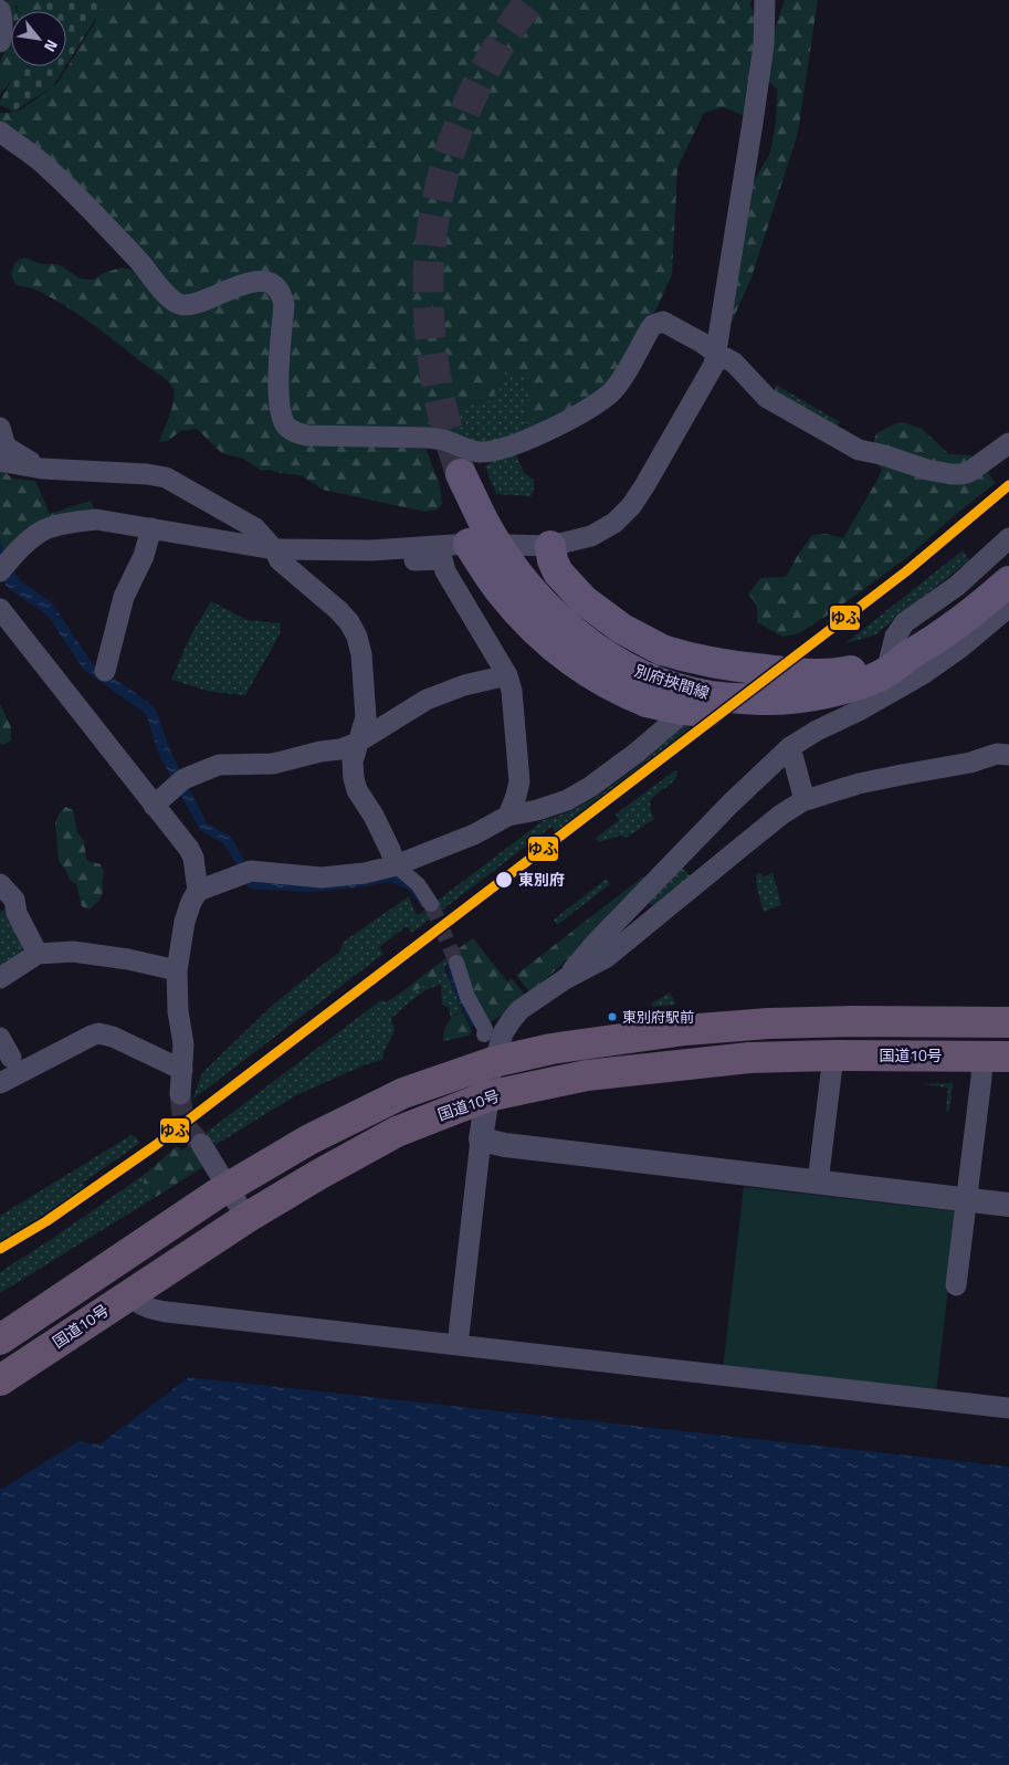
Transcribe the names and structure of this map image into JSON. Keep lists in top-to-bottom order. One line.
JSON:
{"streets":{"highway":["国道10号"],"main road":["別府挾間線"]},"places":["東別府","東別府駅前"],"lines":["transit line ゆふ"],"north":"bottom right"}
